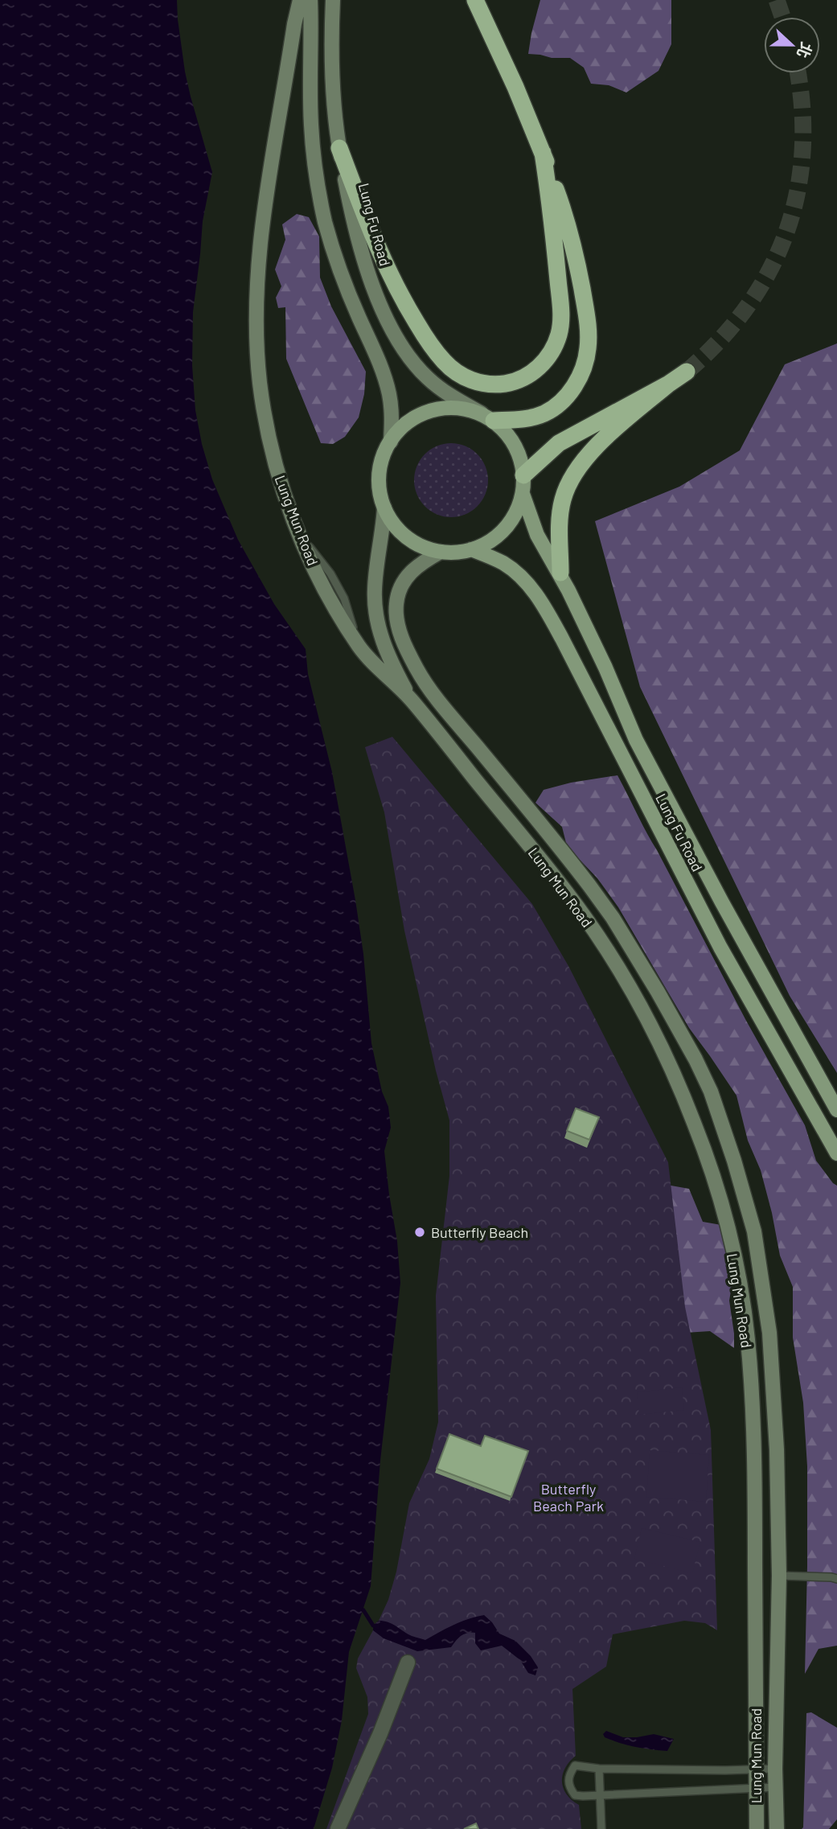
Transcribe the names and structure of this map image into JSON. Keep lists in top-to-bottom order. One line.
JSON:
{"streets":{"main road":["Lung Fu Road","Lung Mun Road"]},"crossings":[["Lung Fu Road","Lung Mun Road"]],"parks":["Butterfly Beach Park"],"places":["Butterfly Beach"],"north":"right"}
